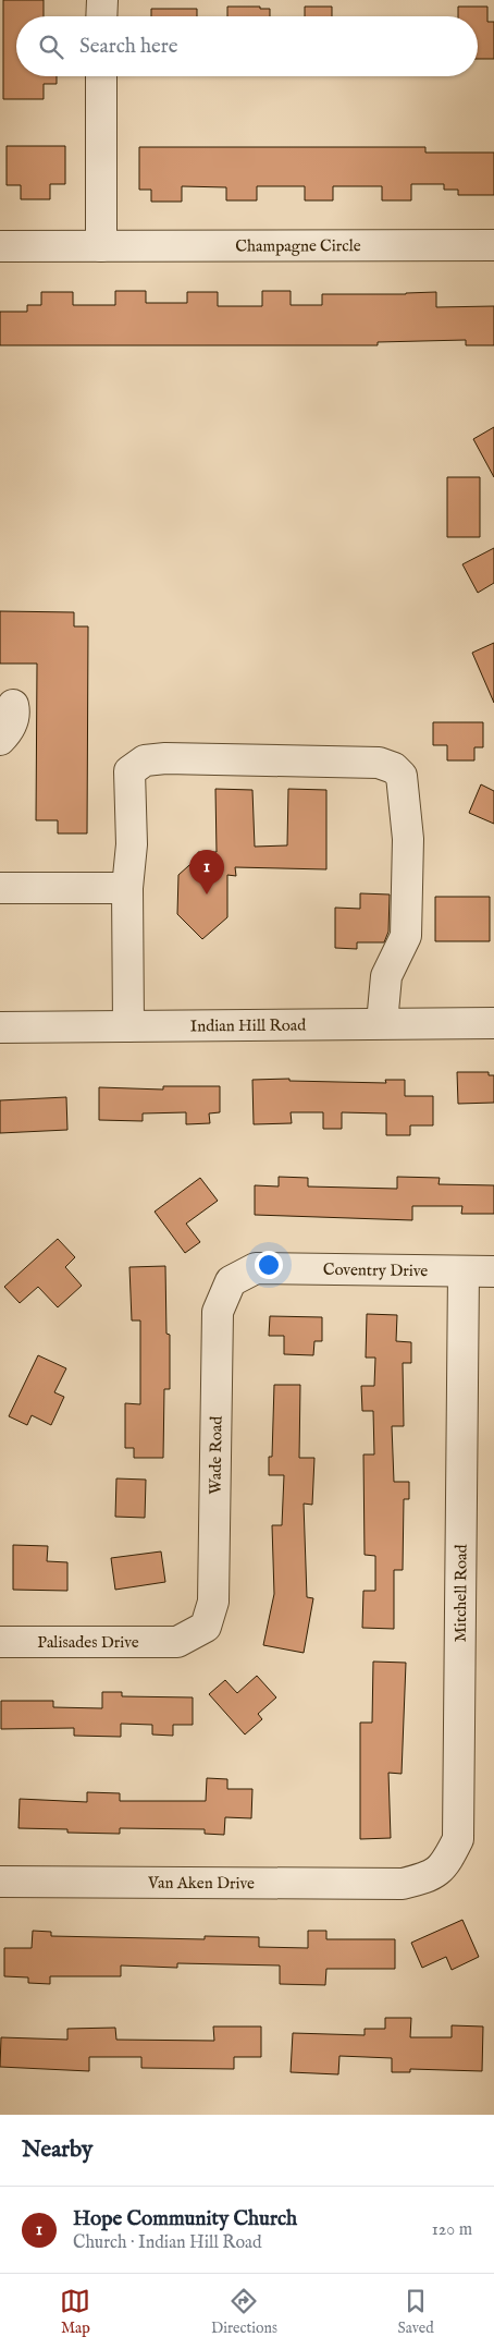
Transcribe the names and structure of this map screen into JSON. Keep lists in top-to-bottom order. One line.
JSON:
{"streets":{"street":["Champagne Circle","Indian Hill Road","Coventry Drive","Wade Road","Mitchell Road","Palisades Drive","Van Aken Drive"]},"crossings":[["Coventry Drive","Wade Road"],["Coventry Drive","Mitchell Road"],["Wade Road","Palisades Drive"],["Mitchell Road","Van Aken Drive"]],"page":{"search":"Search here","pins":"1","heading":"Nearby","list":[{"mark":"1","name":"Hope Community Church","note":"Church · Indian Hill Road","value":"120 m"}],"nav":["Map","Directions","Saved"]}}
